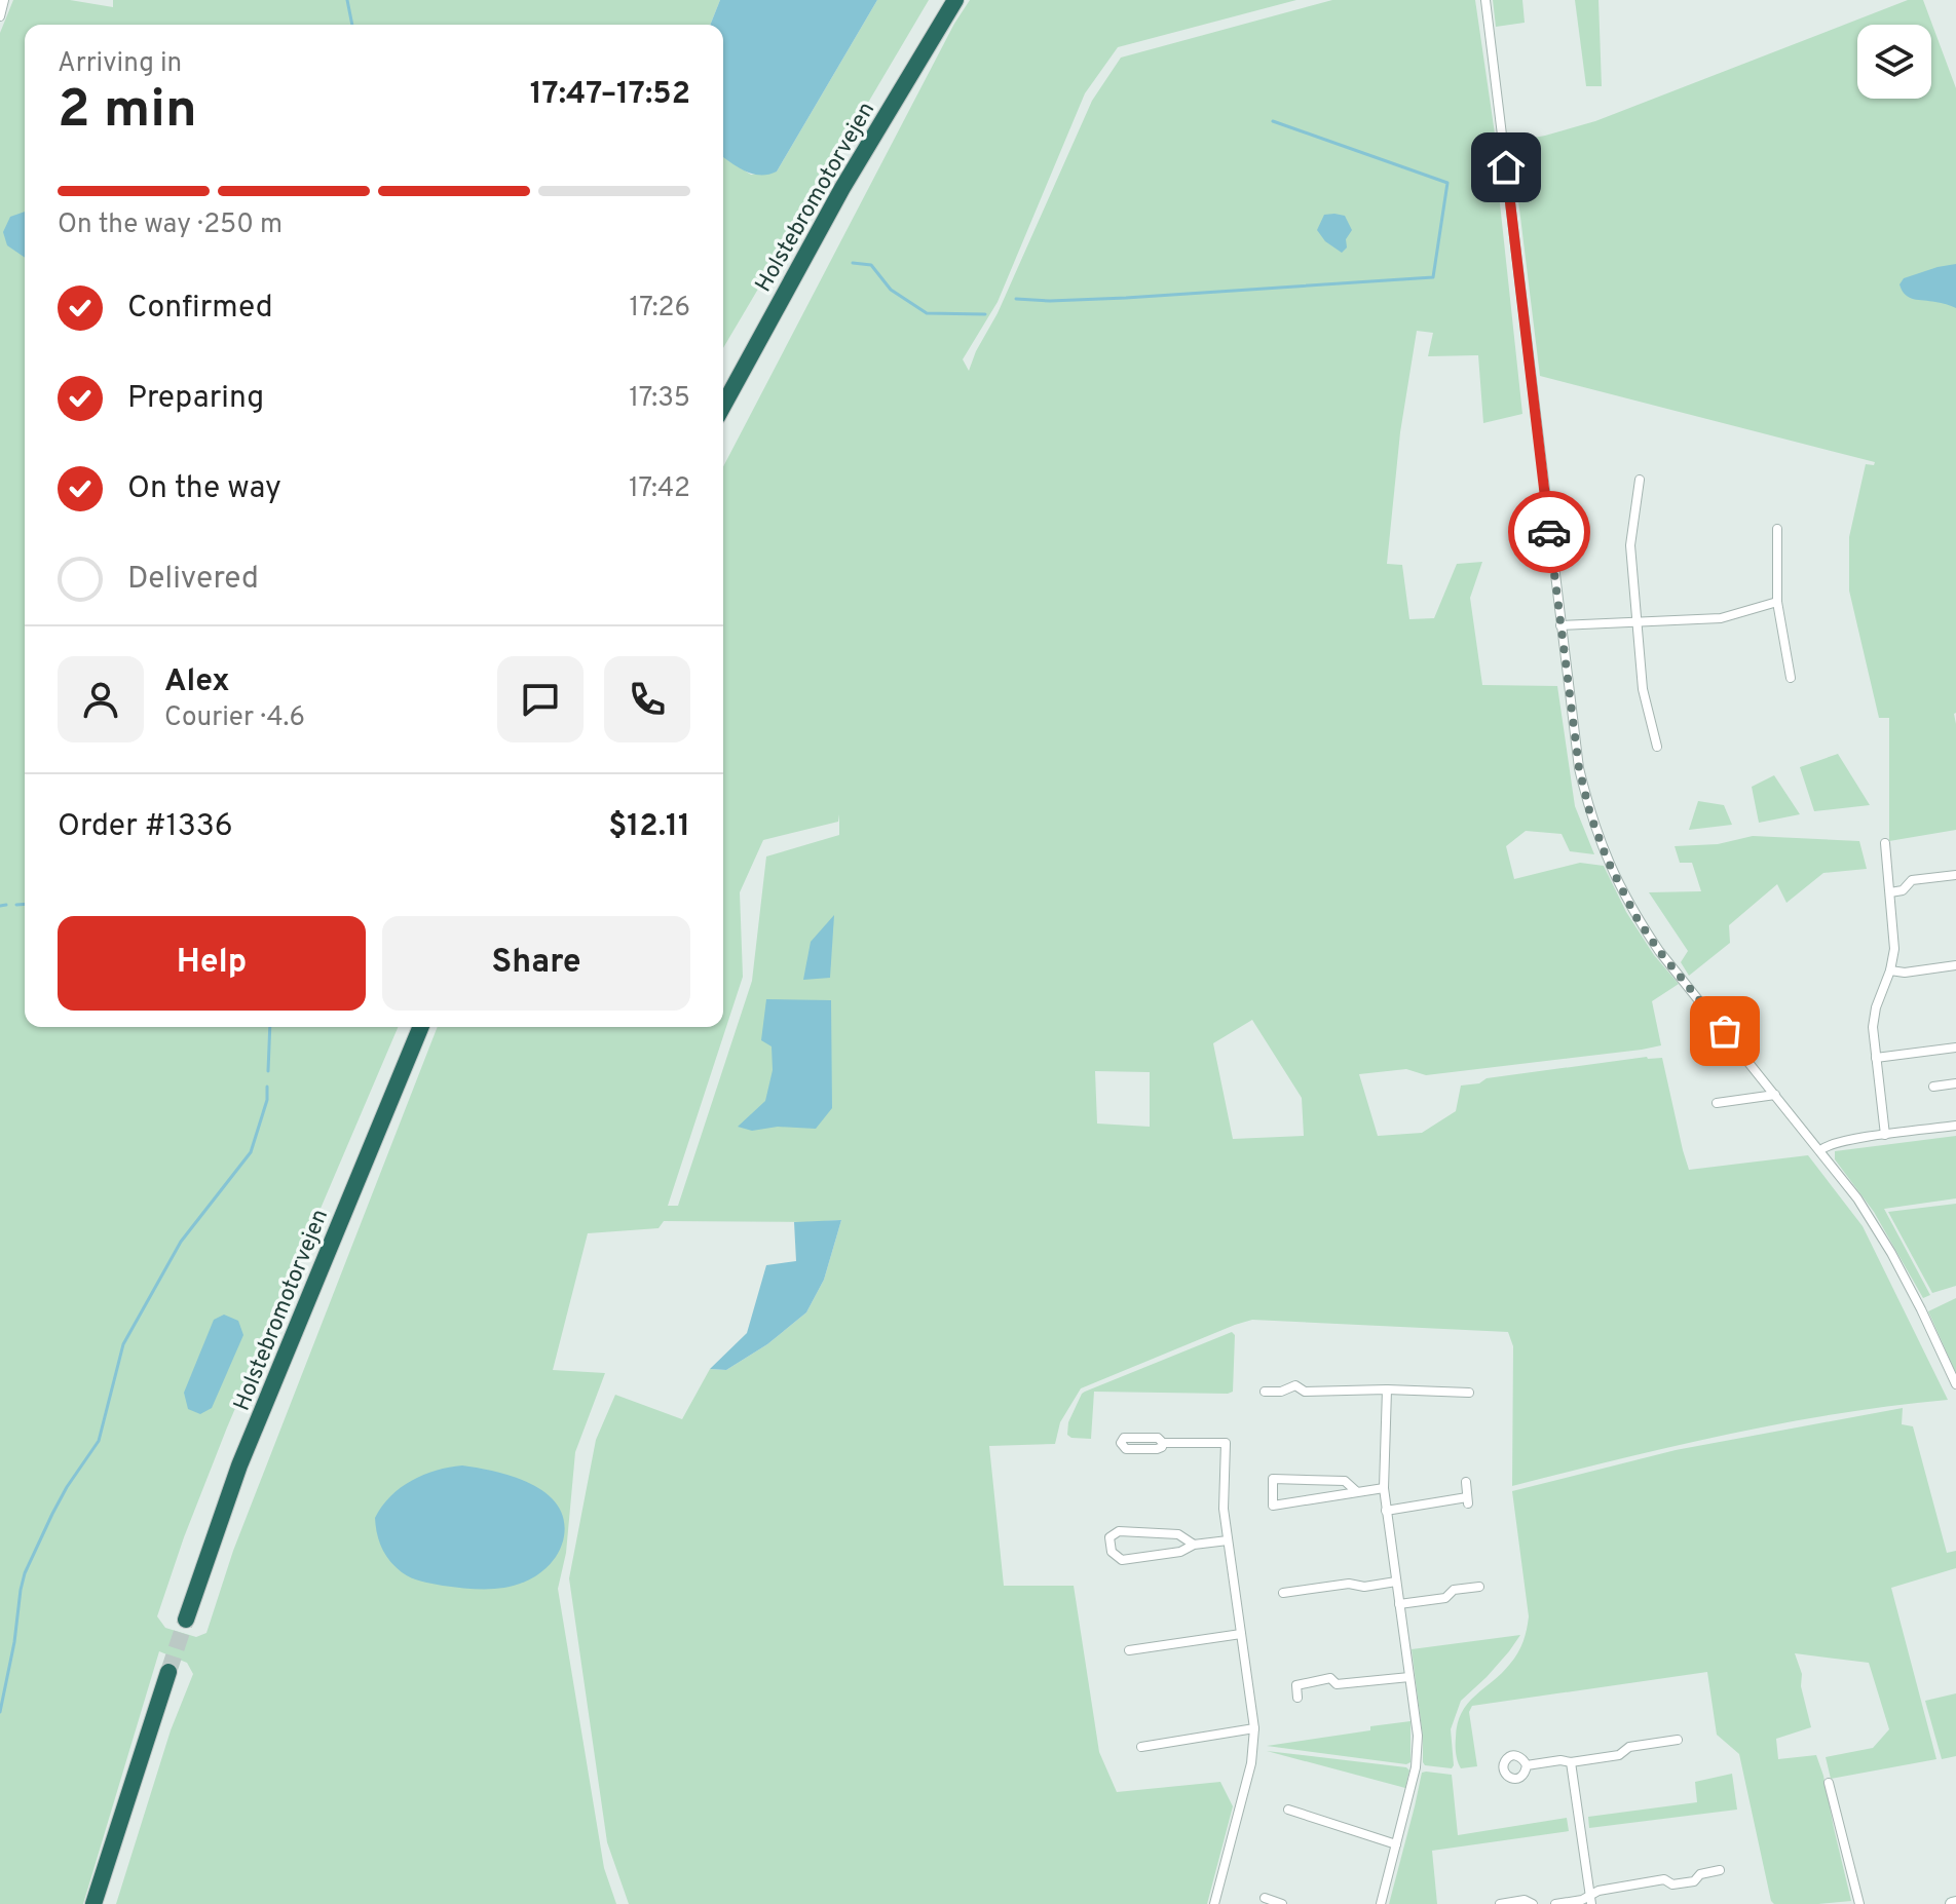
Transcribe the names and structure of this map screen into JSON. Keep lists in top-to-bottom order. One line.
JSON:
{"streets":{"highway":["Holstebromotorvejen"]},"page":{"heading":["2 min","Arriving in","17:47–17:52"],"panel":["Alex","Courier · 4.6","Order #1336","$12.11"],"bar":"On the way · 250 m","list":[["Confirmed","17:26"],["Preparing","17:35"],["On the way","17:42"],"Delivered"],"buttons":["Help","Share"]}}
